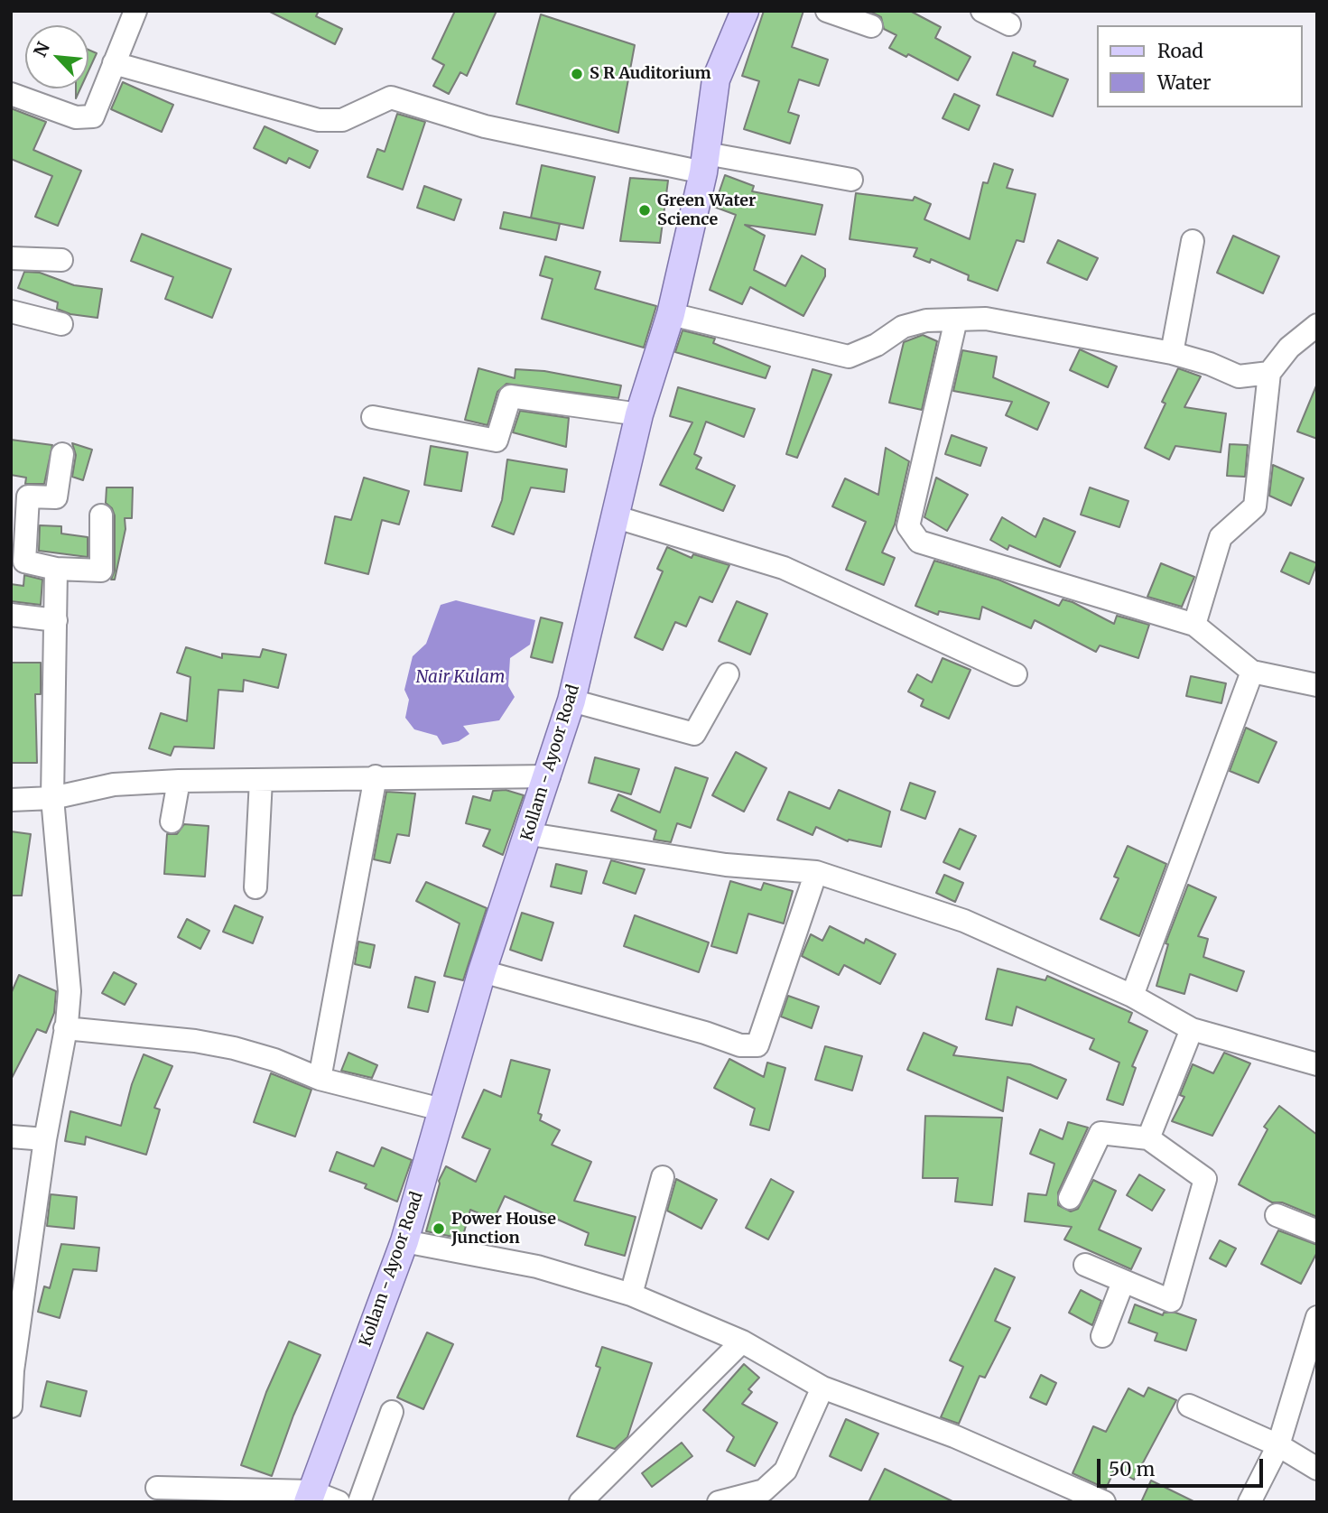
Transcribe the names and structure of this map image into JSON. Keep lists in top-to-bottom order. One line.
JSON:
{"streets":{"main road":["Kollam - Ayoor Road"]},"water":["Nair Kulam"],"places":["S R Auditorium","Green Water Science","Power House Junction"],"legend":["Road","Water"],"scale_bar":"50 m","north":"top left"}
